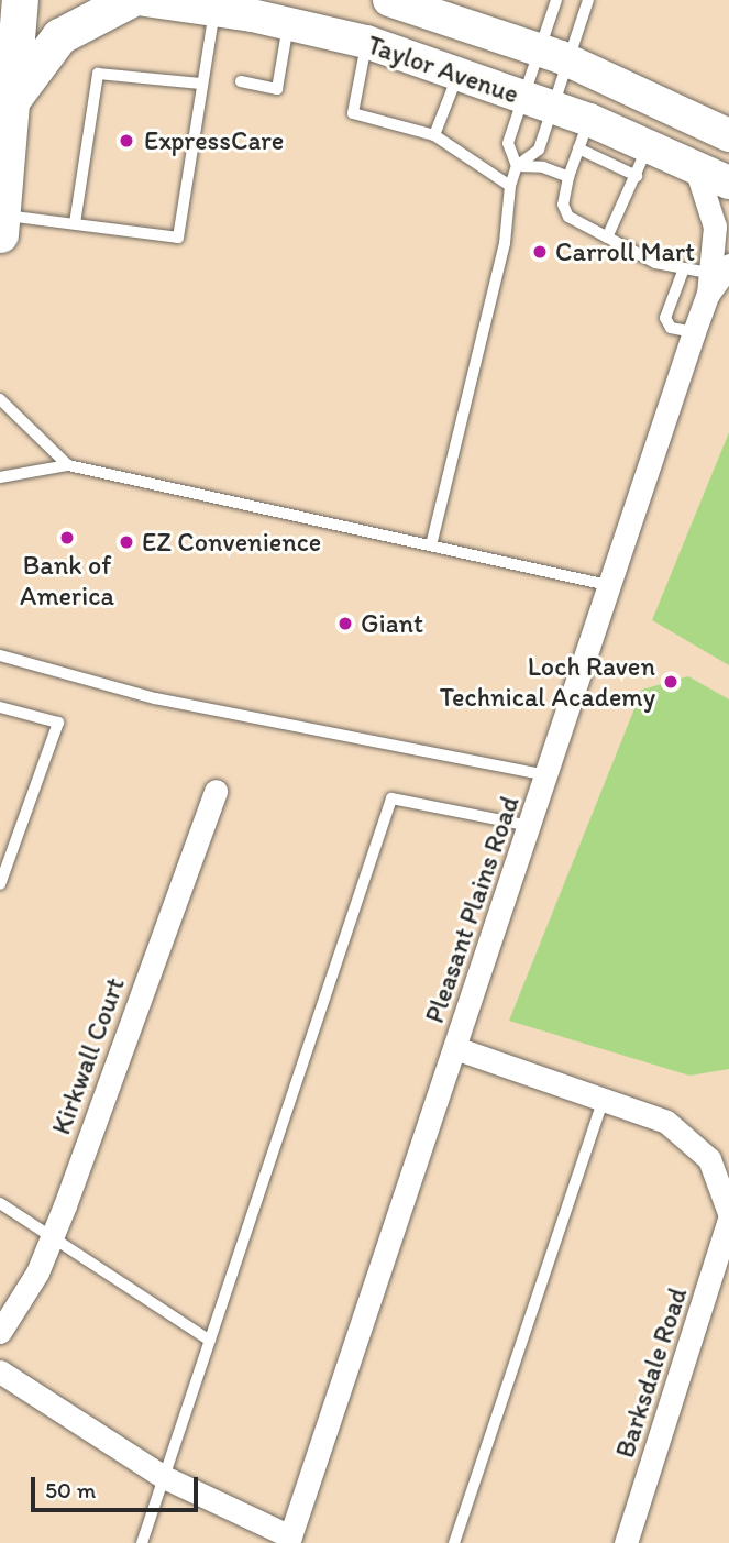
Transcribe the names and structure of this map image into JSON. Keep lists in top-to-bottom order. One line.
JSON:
{"streets":{"main road":["Taylor Avenue"],"street":["Pleasant Plains Road","Kirkwall Court","Barksdale Road"]},"crossings":[["Taylor Avenue","Pleasant Plains Road"]],"places":["ExpressCare","Carroll Mart","Bank of America","EZ Convenience","Giant","Loch Raven Technical Academy"],"scale_bar":"50 m"}
